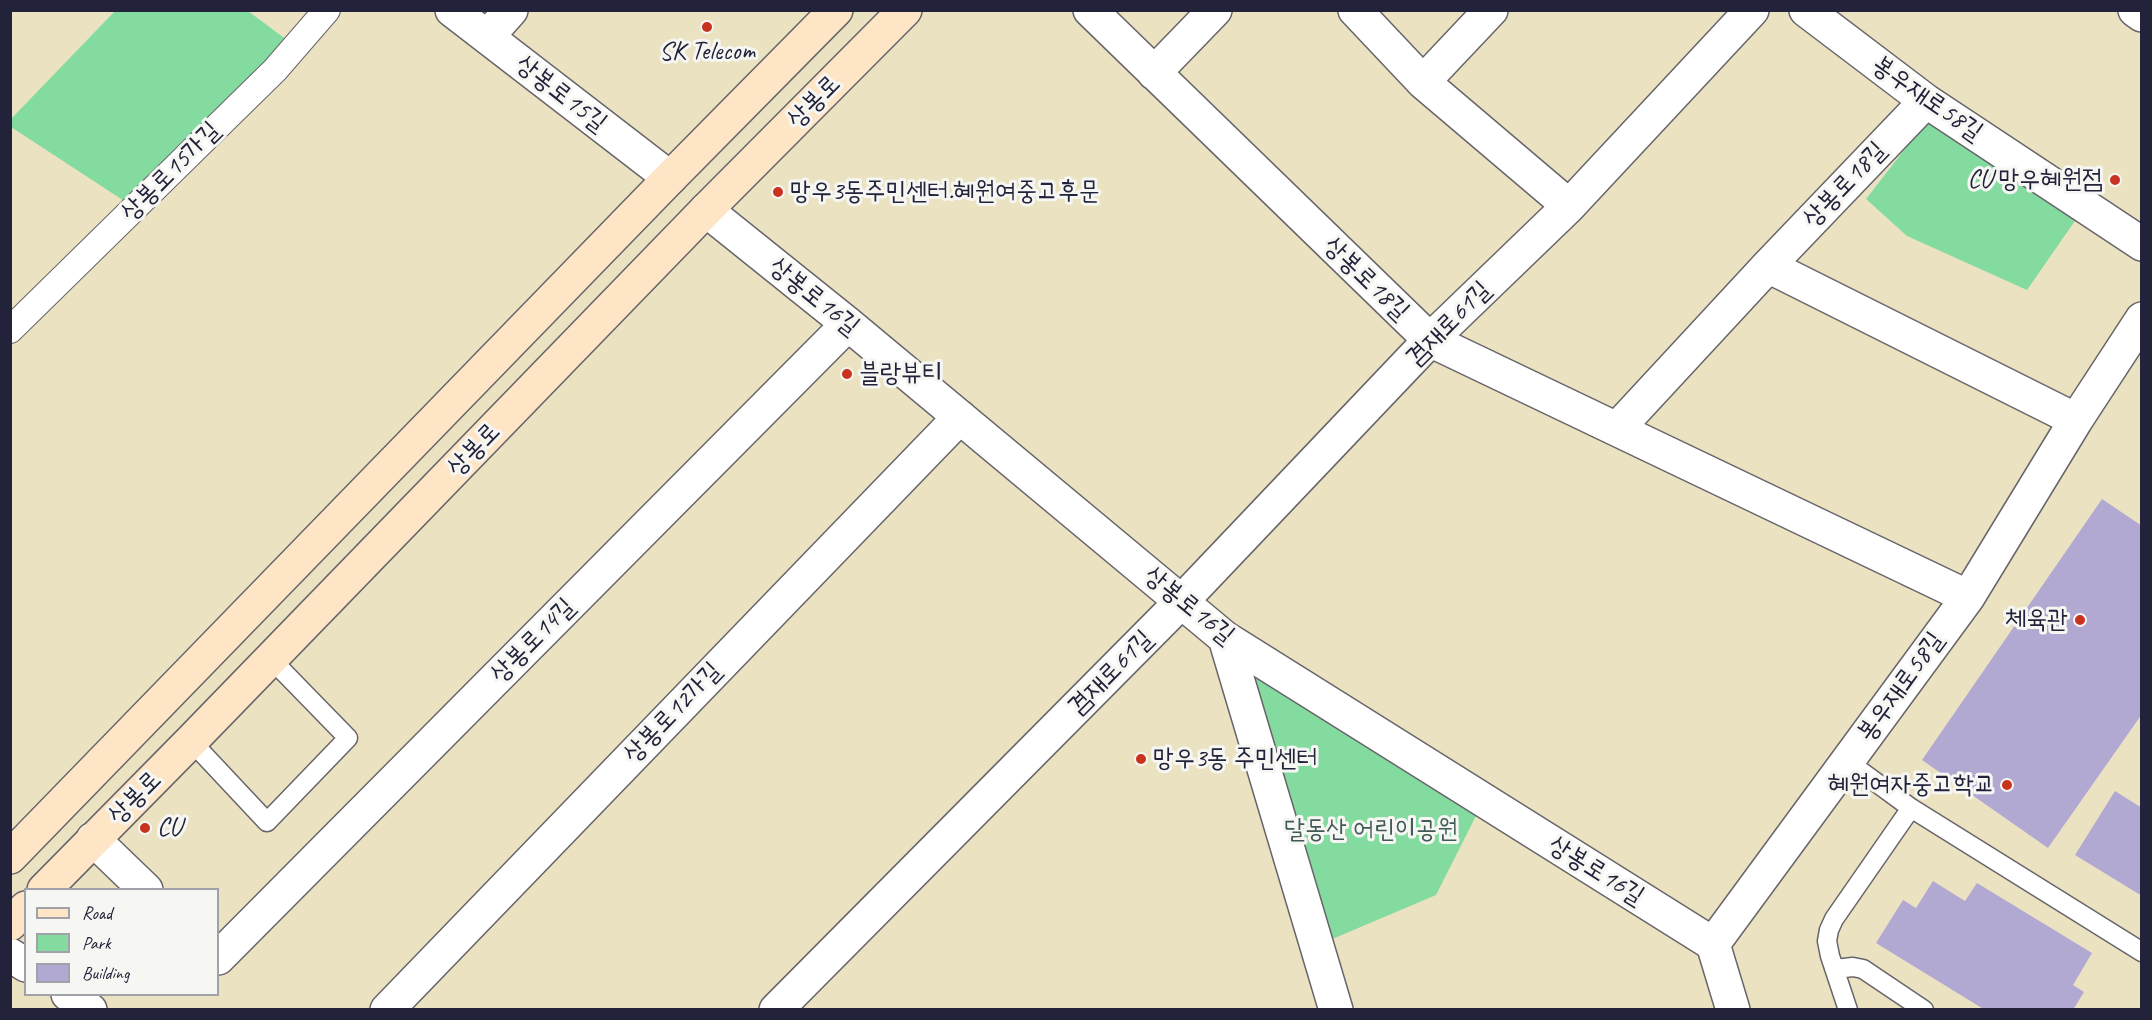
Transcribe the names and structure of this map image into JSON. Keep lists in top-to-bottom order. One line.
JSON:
{"streets":{"main road":["상봉로"],"street":["상봉로15길","봉우재로58길","상봉로15가길","상봉로18길","상봉로16길","겸재로61길","상봉로14길","상봉로12가길"]},"crossings":[["상봉로15길","상봉로"],["봉우재로58길","상봉로18길"],["봉우재로58길","상봉로16길"],["상봉로","상봉로16길"],["상봉로18길","겸재로61길"],["상봉로16길","겸재로61길"],["상봉로16길","상봉로14길"],["상봉로16길","상봉로12가길"]],"parks":["달동산 어린이공원"],"places":["SK Telecom","CU 망우혜원점","망우3동주민센터.혜원여중고후문","블랑뷰티","체육관","망우3동 주민센터","혜원여자중고학교","CU"],"legend":["Road","Park","Building"]}
